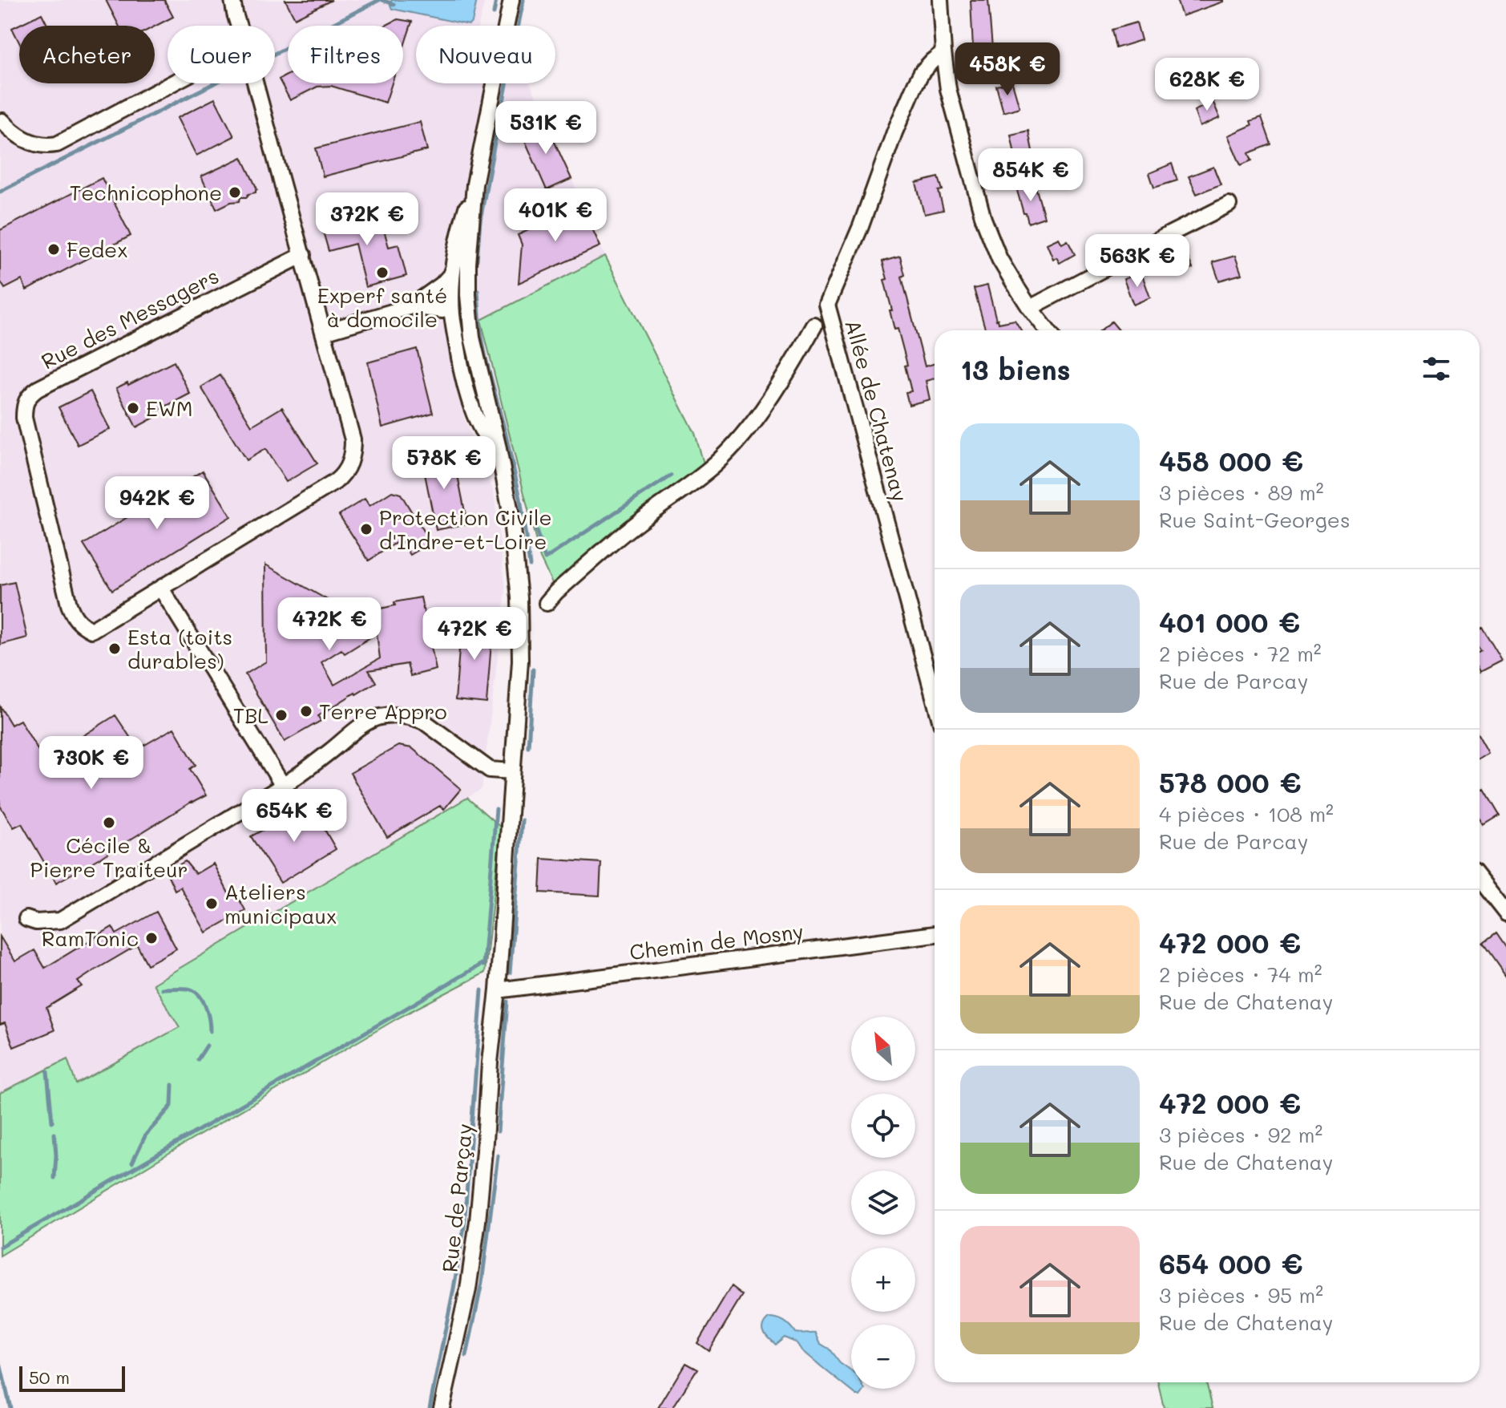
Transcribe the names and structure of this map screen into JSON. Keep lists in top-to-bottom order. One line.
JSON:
{"streets":{"street":["Rue des Messagers","Allée de Chatenay","Chemin de Mosny","Rue de Parçay"]},"crossings":[["Chemin de Mosny","Rue de Parçay"]],"places":["Technicophone","Fedex","Experf santé à domocile","EWM","Protection Civile d'Indre-et-Loire","Esta (toits durables)","Terre Appro","TBL","Cécile & Pierre Traiteur","Ateliers municipaux","RamTonic"],"scale_bar":"50 m","north":"top left","page":{"chip":["Acheter","Louer","Filtres","Nouveau"],"price":["458K €","628K €","531K €","854K €","401K €","372K €","563K €","578K €","942K €","472K €","472K €","730K €","654K €"],"heading":"13 biens","list":[{"name":"458 000 €","note":"3 pièces · 89 m² · Rue Saint-Georges"},{"name":"401 000 €","note":"2 pièces · 72 m² · Rue de Parcay"},{"name":"578 000 €","note":"4 pièces · 108 m² · Rue de Parcay"},{"name":"472 000 €","note":"2 pièces · 74 m² · Rue de Chatenay"},{"name":"472 000 €","note":"3 pièces · 92 m² · Rue de Chatenay"},{"name":"654 000 €","note":"3 pièces · 95 m² · Rue de Chatenay"}],"map_buttons":["+","−"],"scale":"50 m"}}
